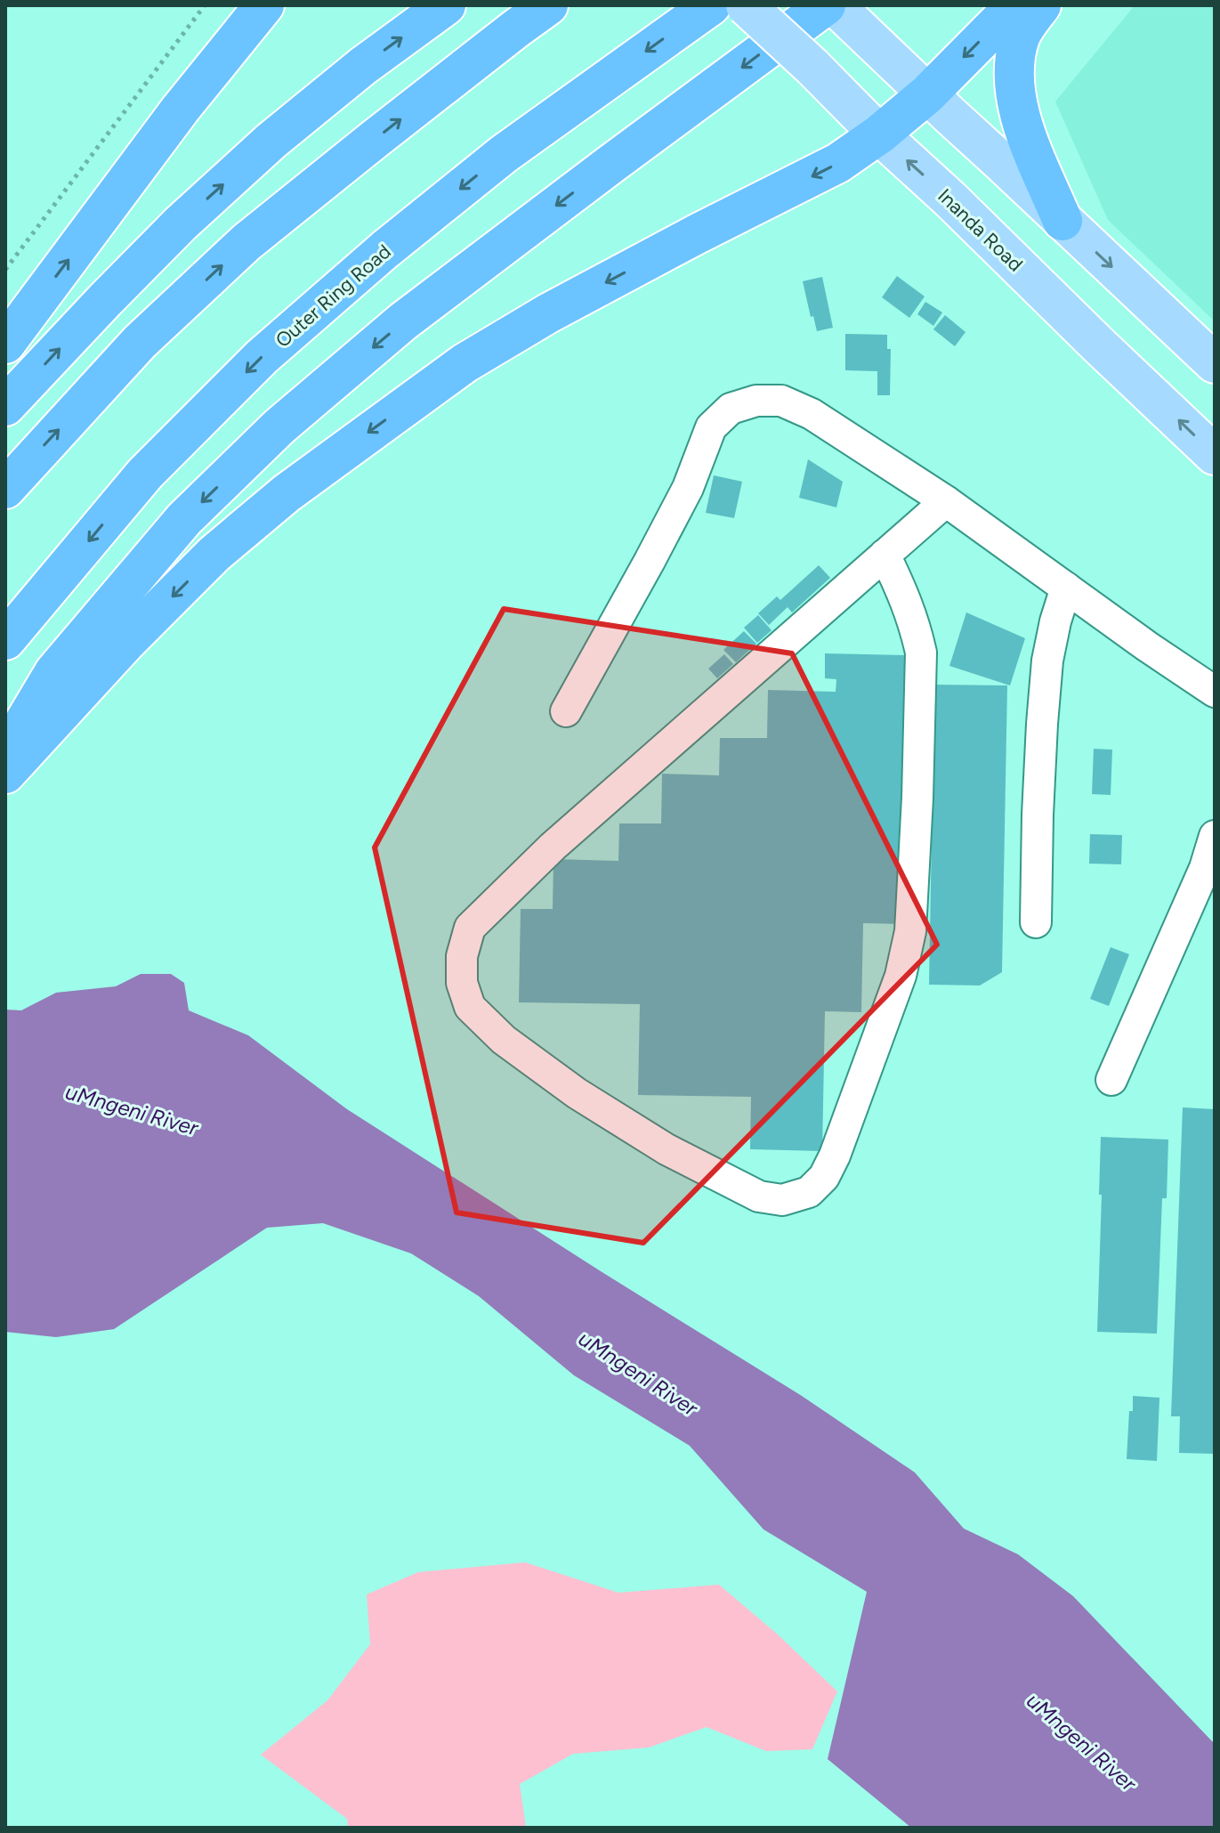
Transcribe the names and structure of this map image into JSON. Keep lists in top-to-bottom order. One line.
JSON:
{"streets":{"highway":["Outer Ring Road"],"main road":["Inanda Road"]},"water":["uMngeni River"]}
